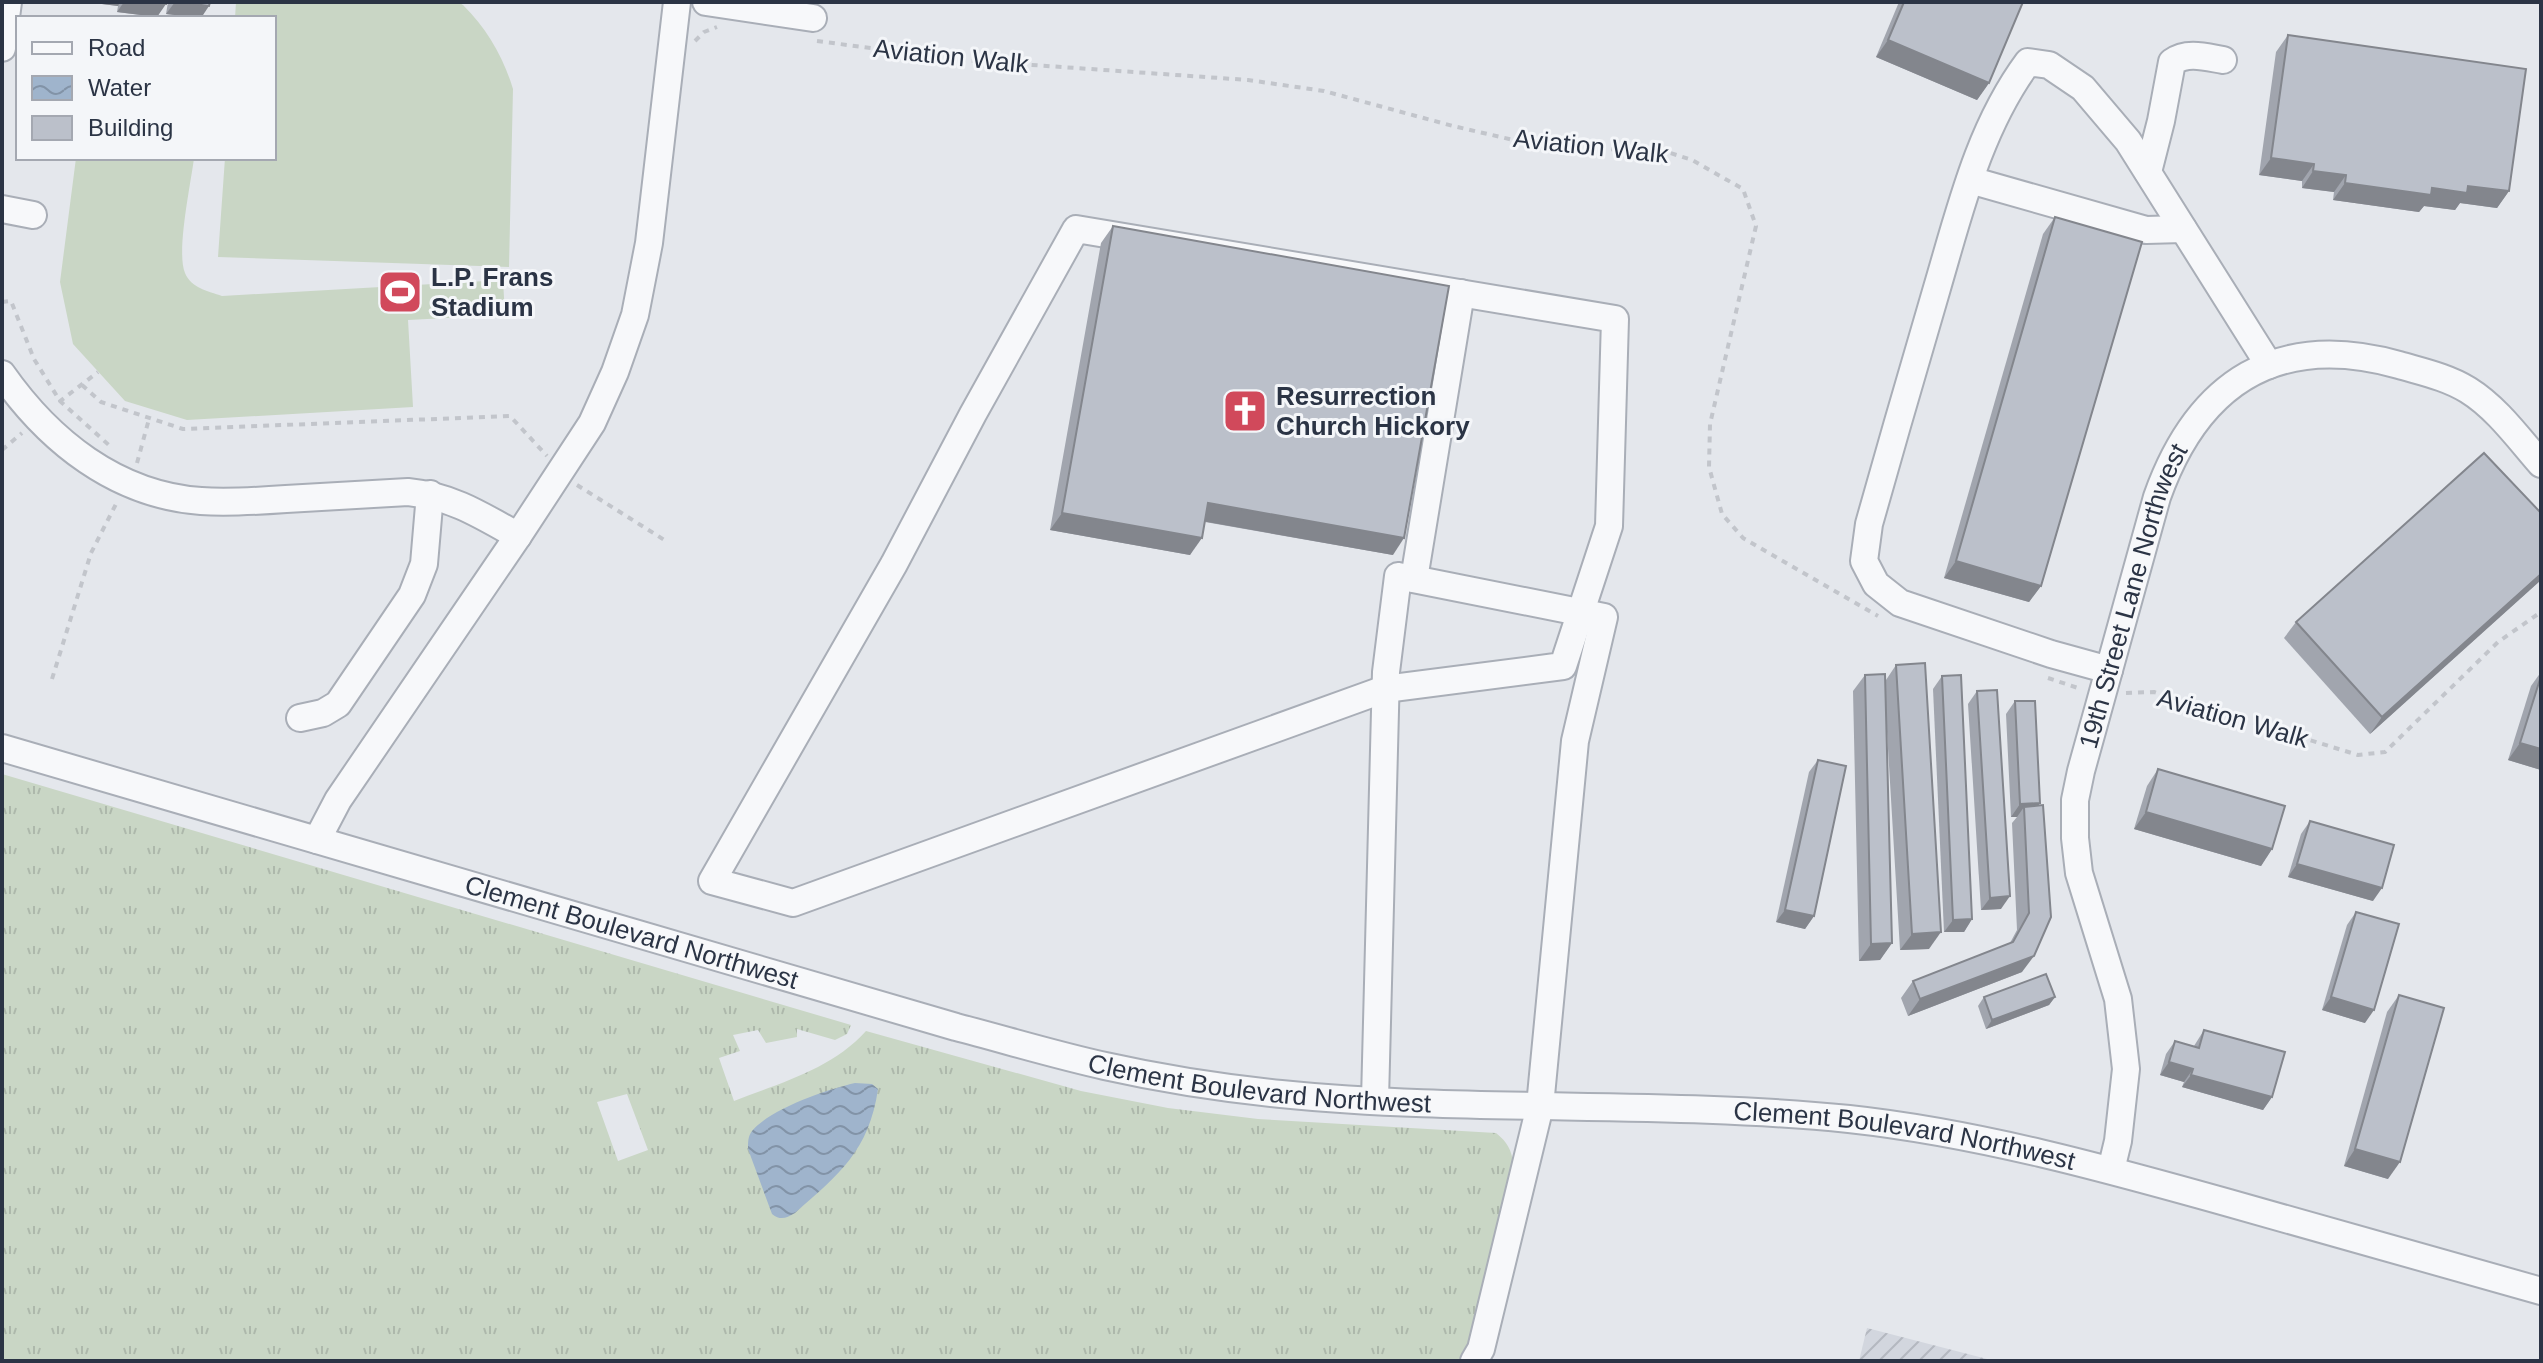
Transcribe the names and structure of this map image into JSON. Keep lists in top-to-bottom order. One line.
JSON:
{"streets":{"street":["19th Street Lane Northwest","Clement Boulevard Northwest"],"path":["Aviation Walk"]},"crossings":[["Aviation Walk","19th Street Lane Northwest"],["19th Street Lane Northwest","Clement Boulevard Northwest"]],"places":{"sports":["L.P. Frans Stadium"],"church":["Resurrection Church Hickory"]},"legend":["Road","Water","Building"]}
